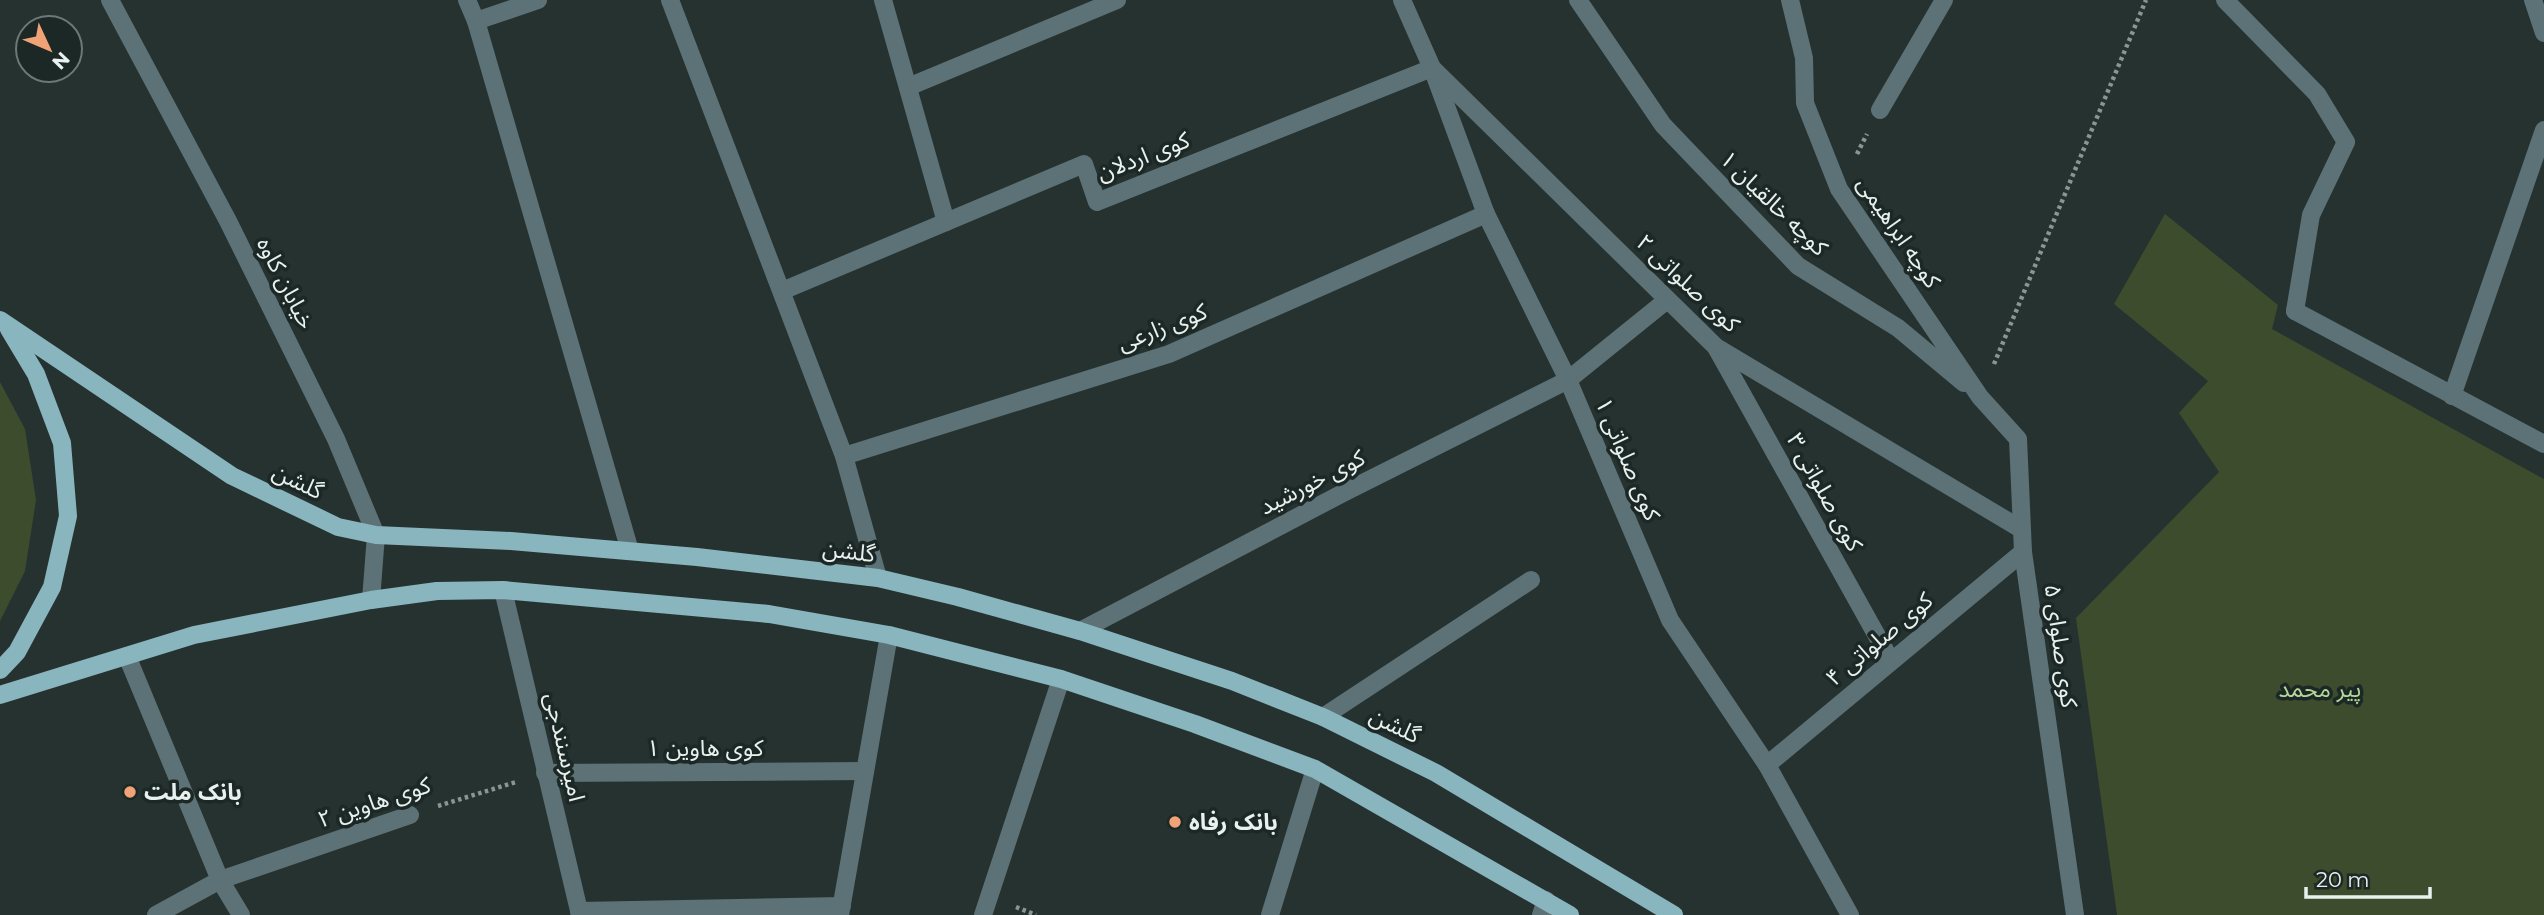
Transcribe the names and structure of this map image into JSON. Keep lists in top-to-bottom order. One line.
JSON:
{"streets":{"main road":["گلشن"],"street":["کوی اردلان","کوچه خالقیان ۱","کوچه ابراهیمی","خیابان کاوه","کوی صلواتی ۲","کوی زارعی","کوی صلواتی ۱","کوی خورشید","کوی صلواتی ۳","کوی صلواتی ۴","کوی صلوای ۵","امیرسنندجی","کوی هاوین ۱","کوی هاوین ۲"]},"crossings":[["کوی اردلان","کوی صلواتی ۲"],["کوی اردلان","کوی صلواتی ۱"],["کوچه خالقیان ۱","کوچه ابراهیمی"],["کوچه خالقیان ۱","کوی صلوای ۵"],["کوچه ابراهیمی","کوی صلوای ۵"],["خیابان کاوه","گلشن"],["کوی صلواتی ۲","کوی صلواتی ۱"],["کوی صلواتی ۲","کوی خورشید"],["کوی صلواتی ۲","کوی صلواتی ۳"],["کوی صلواتی ۲","کوی صلوای ۵"],["کوی زارعی","کوی صلواتی ۱"],["کوی صلواتی ۱","کوی خورشید"],["کوی صلواتی ۱","کوی صلواتی ۴"],["گلشن","کوی خورشید"],["کوی صلواتی ۳","کوی صلواتی ۴"],["کوی صلواتی ۴","کوی صلوای ۵"],["امیرسنندجی","کوی هاوین ۱"],["امیرسنندجی","کوی هاوین ۲"],["کوی هاوین ۱","کوی هاوین ۲"]],"parks":["پیر محمد"],"places":["بانک ملت","بانک رفاه"],"scale_bar":"20 m","north":"bottom right"}
